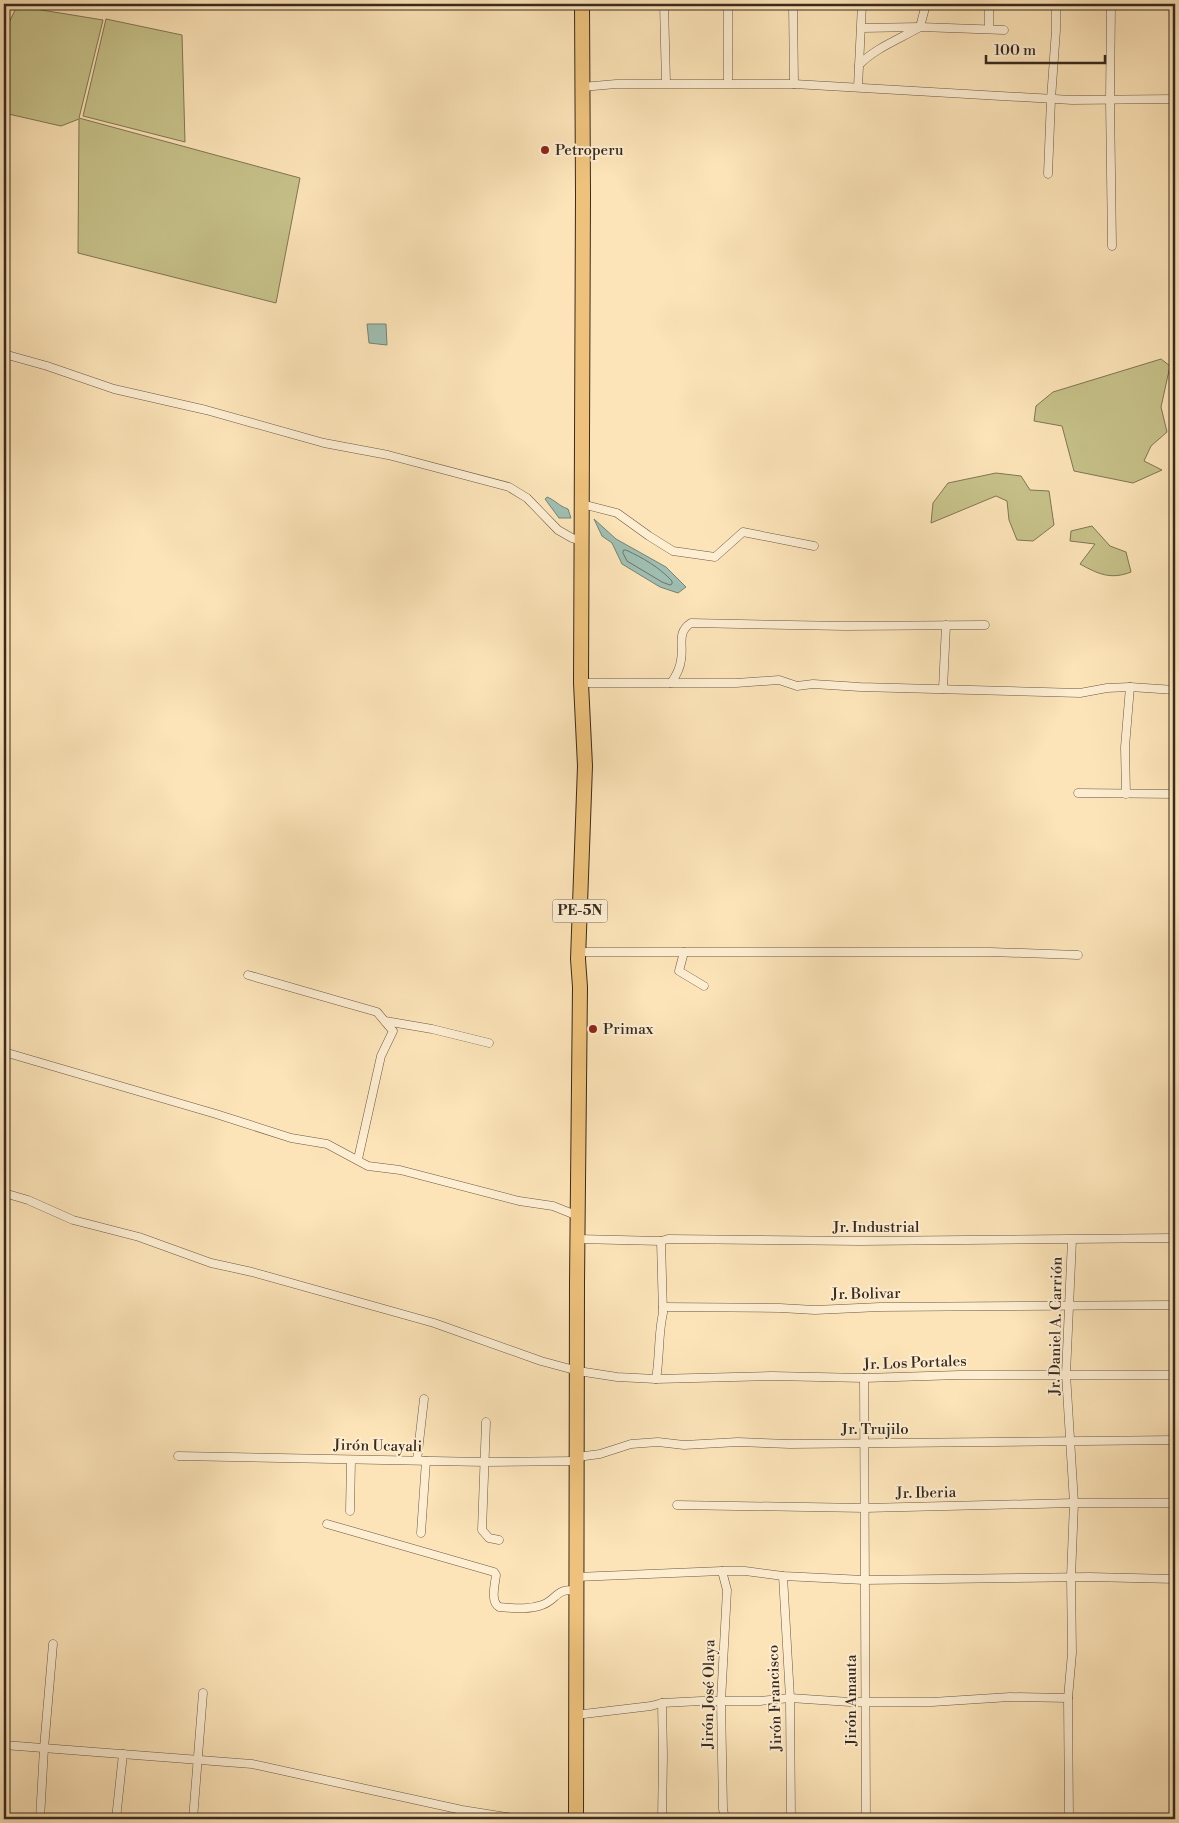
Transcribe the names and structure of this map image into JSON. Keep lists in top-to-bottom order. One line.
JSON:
{"streets":{"highway":["PE-5N"],"street":["Jr. Industrial","Jr. Bolivar","Jr. Daniel A. Carrión","Jr. Los Portales","Jr. Trujilo","Jirón Ucayali","Jr. Iberia","Jirón José Olaya","Jirón Francisco","Jirón Amauta"]},"crossings":[["PE-5N","Jr. Industrial"],["PE-5N","Jr. Los Portales"],["PE-5N","Jr. Trujilo"],["PE-5N","Jirón Ucayali"],["Jr. Industrial","Jr. Daniel A. Carrión"],["Jr. Bolivar","Jr. Daniel A. Carrión"],["Jr. Daniel A. Carrión","Jr. Los Portales"],["Jr. Daniel A. Carrión","Jr. Trujilo"],["Jr. Daniel A. Carrión","Jr. Iberia"],["Jr. Los Portales","Jirón Amauta"],["Jr. Trujilo","Jirón Ucayali"],["Jr. Trujilo","Jirón Amauta"],["Jr. Iberia","Jirón Amauta"]],"places":["Petroperu","Primax"],"scale_bar":"100 m"}
